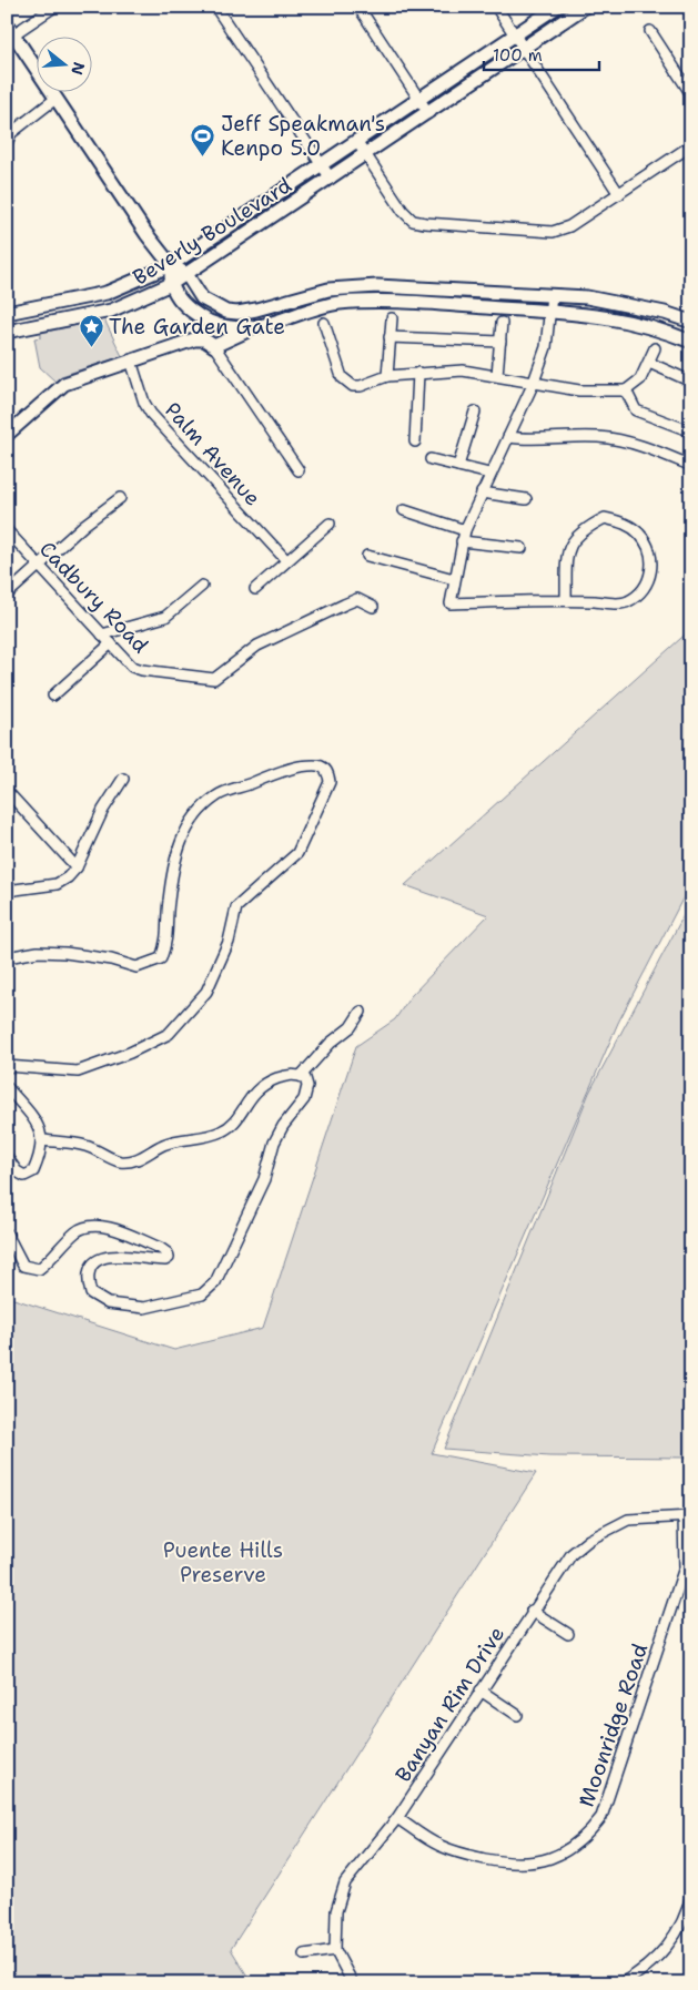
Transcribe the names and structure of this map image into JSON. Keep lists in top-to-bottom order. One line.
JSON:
{"streets":{"main road":["Beverly Boulevard"],"street":["Palm Avenue","Cadbury Road","Banyan Rim Drive","Moonridge Road"]},"crossings":[["Banyan Rim Drive","Moonridge Road"]],"parks":["Puente Hills Preserve"],"places":{"sports":["Jeff Speakman's Kenpo 5.0"],"place":["The Garden Gate"]},"scale_bar":"100 m","north":"right"}
